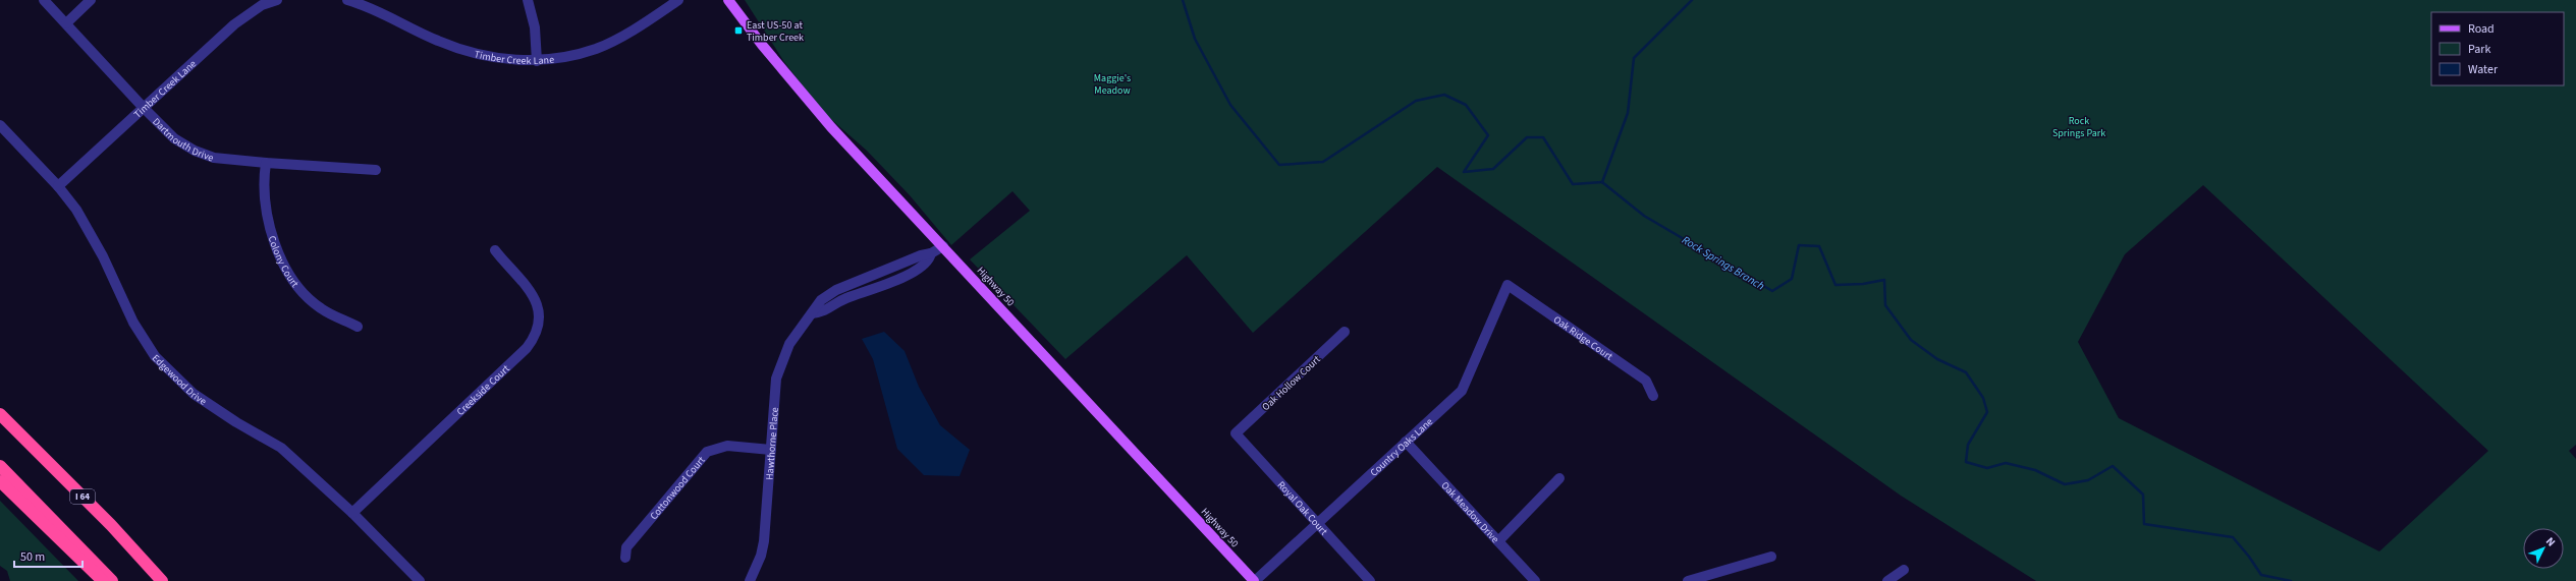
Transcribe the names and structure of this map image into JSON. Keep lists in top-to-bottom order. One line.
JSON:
{"streets":{"highway":["I 64"],"main road":["Highway 50"],"street":["Timber Creek Lane","Dartmouth Drive","Colony Court","Oak Ridge Court","Edgewood Drive","Oak Hollow Court","Creekside Court","Hawthorne Place","Country Oaks Lane","Cottonwood Court","Royal Oak Court","Oak Meadow Drive"]},"crossings":[["Timber Creek Lane","Dartmouth Drive"],["Timber Creek Lane","Edgewood Drive"],["Dartmouth Drive","Colony Court"],["Highway 50","Hawthorne Place"],["Highway 50","Country Oaks Lane"],["Oak Ridge Court","Country Oaks Lane"],["Edgewood Drive","Creekside Court"],["Oak Hollow Court","Royal Oak Court"],["Hawthorne Place","Cottonwood Court"],["Country Oaks Lane","Royal Oak Court"],["Country Oaks Lane","Oak Meadow Drive"]],"water":["Rock Springs Branch"],"parks":["Maggie's Meadow","Rock Springs Park"],"places":{"transit":["East US-50 at Timber Creek"]},"legend":["Road","Park","Water"],"scale_bar":"50 m","north":"top right"}
